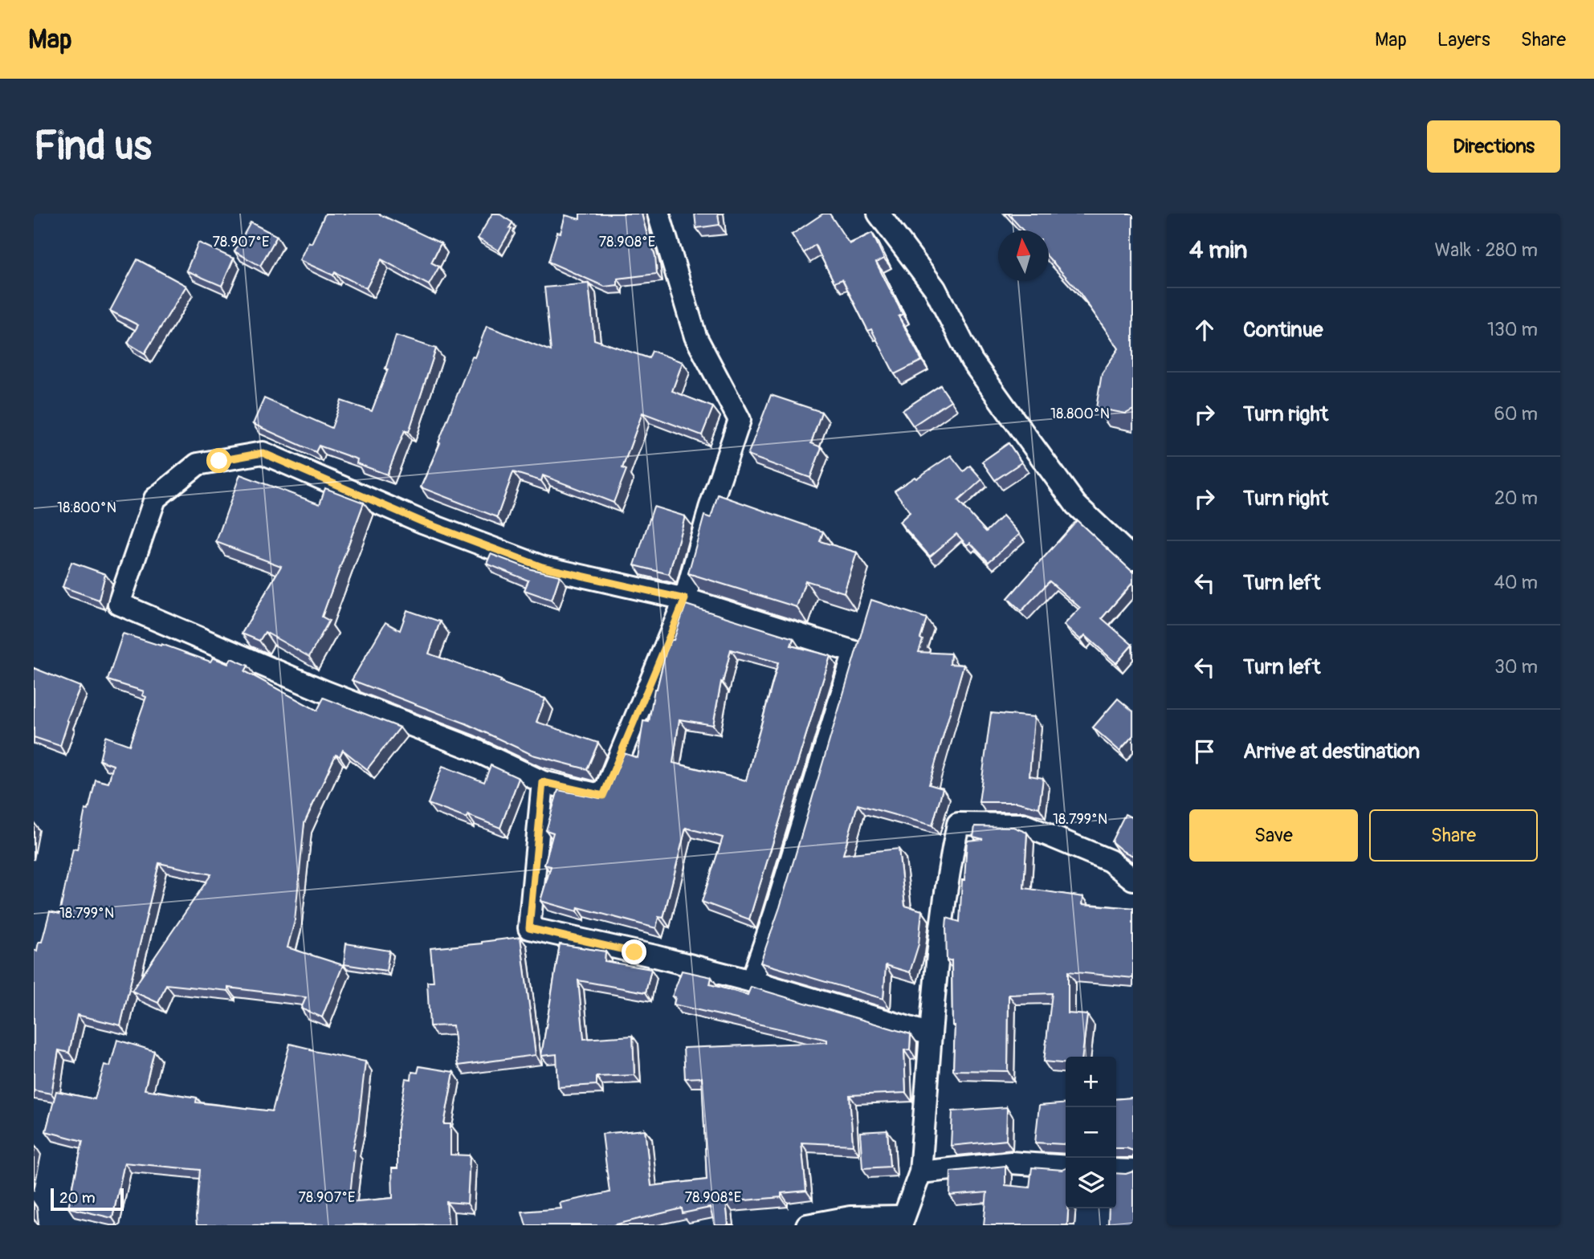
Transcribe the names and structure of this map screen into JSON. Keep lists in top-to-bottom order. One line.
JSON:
{"scale_bar":"20 m","north":"top","page":{"header":"Map","nav":["Map","Layers","Share"],"buttons":["Directions",["Save","Share"]],"title":"Find us","heading":["4 min","Walk · 280 m"],"list":[["Continue","130 m"],["Turn right","60 m"],["Turn right","20 m"],["Turn left","40 m"],["Turn left","30 m"],"Arrive at destination"],"map_buttons":["+","−"],"scale":"20 m"},"coordinates":["78.907°E","78.908°E","18.800°N","18.799°N"]}
